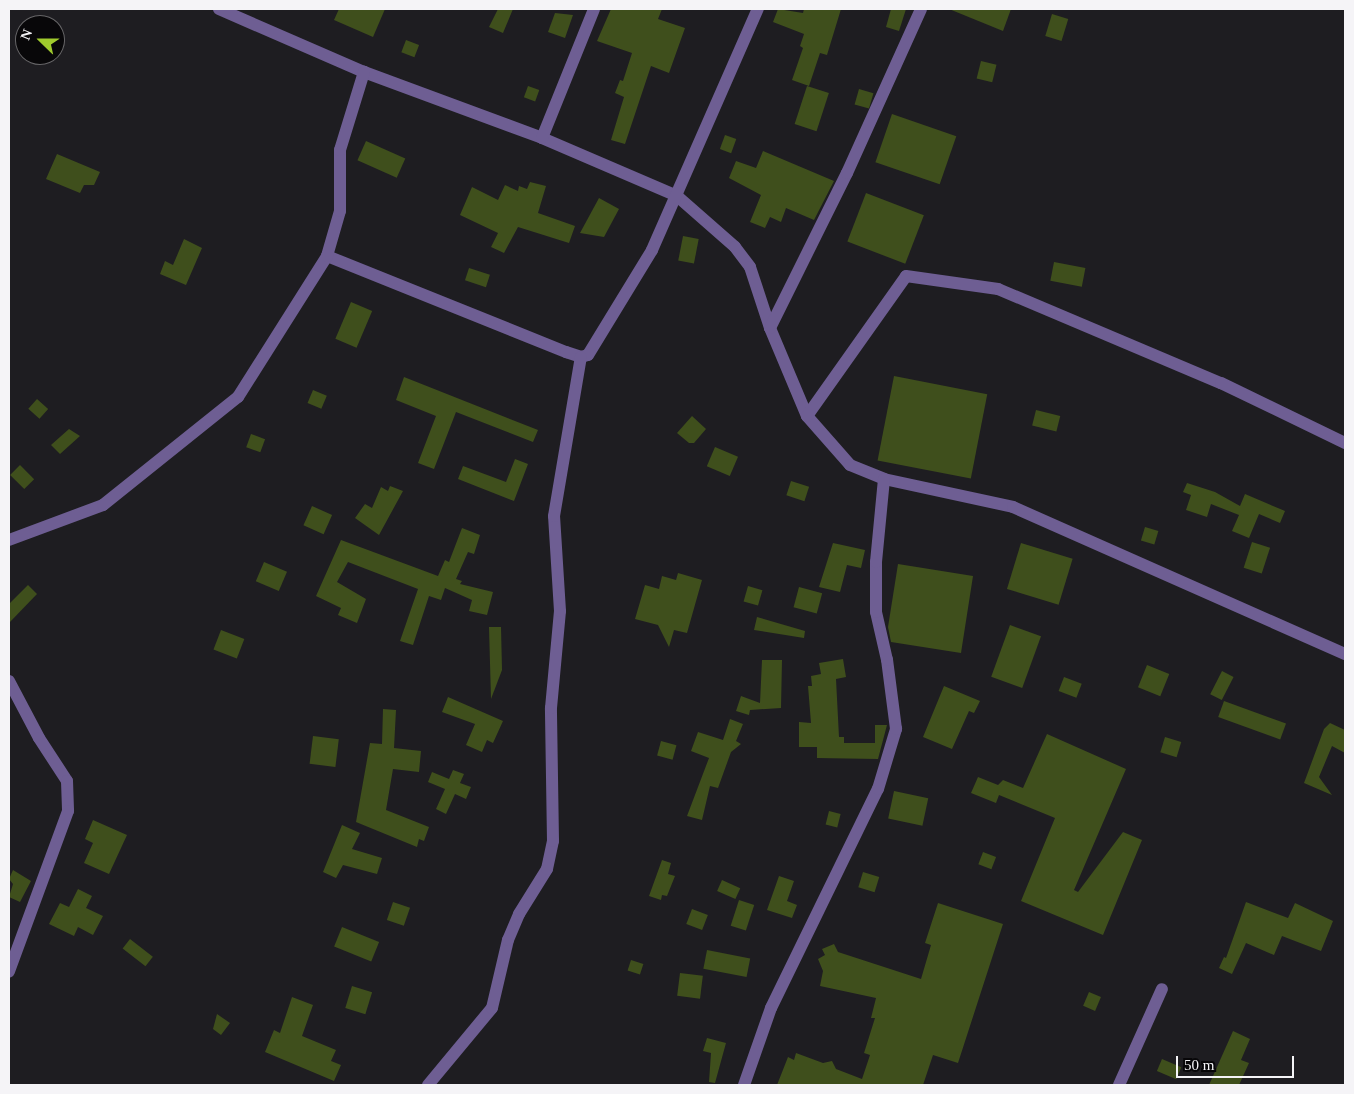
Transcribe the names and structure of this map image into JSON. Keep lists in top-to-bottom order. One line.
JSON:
{"scale_bar":"50 m","north":"left"}
